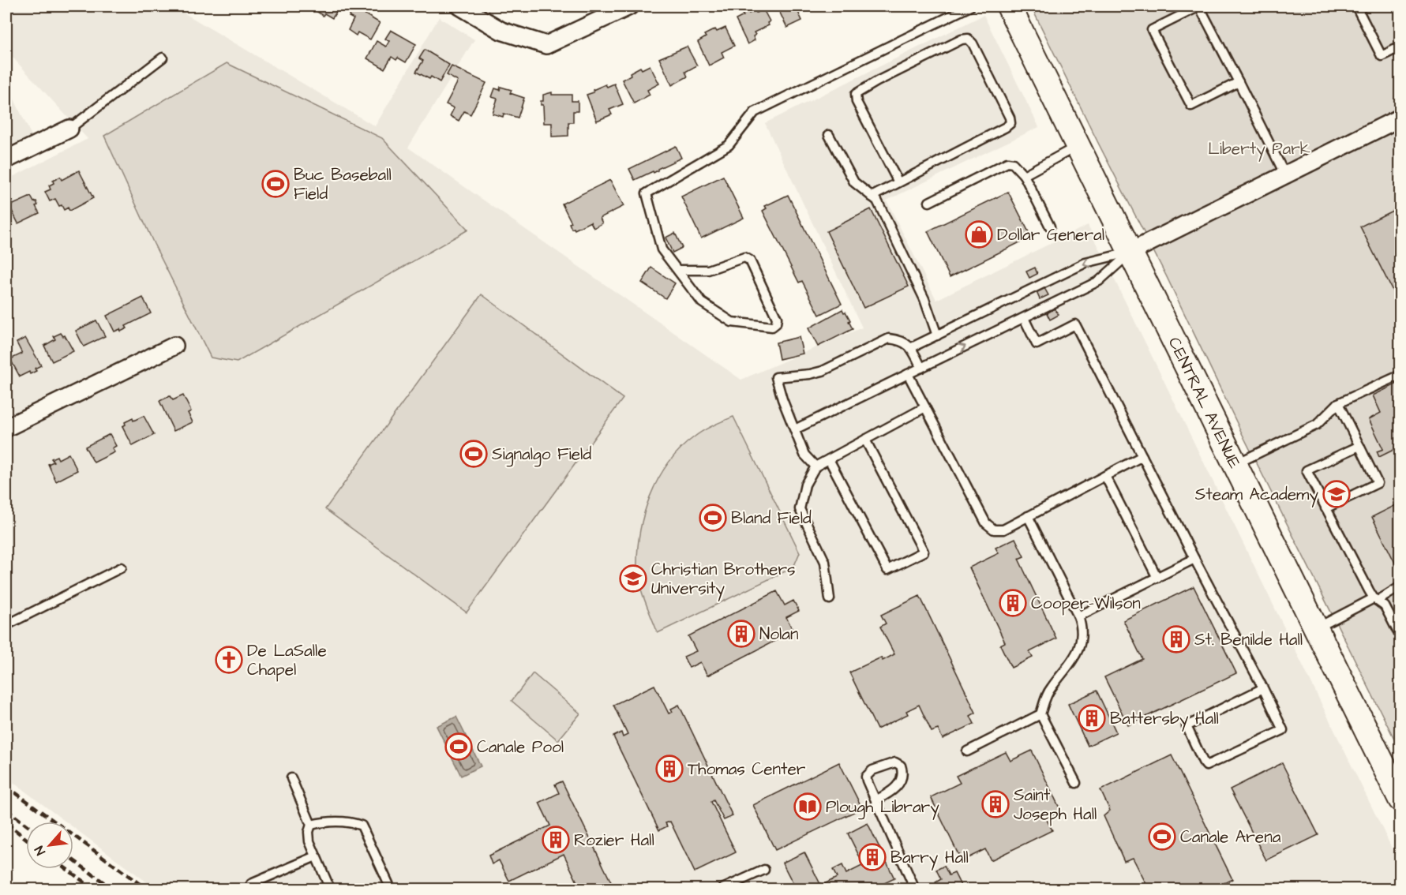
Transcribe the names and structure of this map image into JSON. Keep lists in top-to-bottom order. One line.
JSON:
{"streets":{"main road":["CENTRAL AVENUE"]},"parks":["Liberty Park"],"places":{"sports":["Buc Baseball Field","Signalgo Field","Bland Field","Canale Pool","Canale Arena"],"shop":["Dollar General"],"school or university":["Steam Academy","Christian Brothers University"],"building":["Cooper-Wilson","Nolan","St. Benilde Hall","Battersby Hall","Thomas Center","Saint Joseph Hall","Rozier Hall","Barry Hall"],"church":["De LaSalle Chapel"],"library":["Plough Library"]},"north":"bottom left"}
